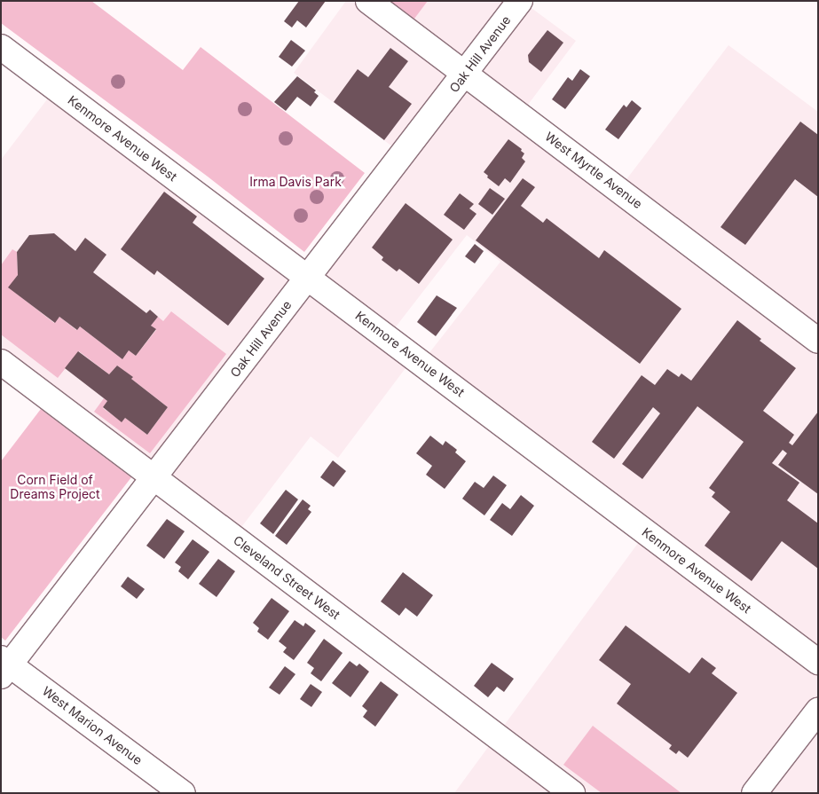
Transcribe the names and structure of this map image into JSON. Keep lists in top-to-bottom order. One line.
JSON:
{"streets":{"street":["Oak Hill Avenue","Kenmore Avenue West","West Myrtle Avenue","Cleveland Street West","West Marion Avenue"]},"crossings":[["Oak Hill Avenue","Kenmore Avenue West"],["Oak Hill Avenue","West Myrtle Avenue"],["Oak Hill Avenue","Cleveland Street West"],["Oak Hill Avenue","West Marion Avenue"]],"parks":["Irma Davis Park","Corn Field of Dreams Project"]}
